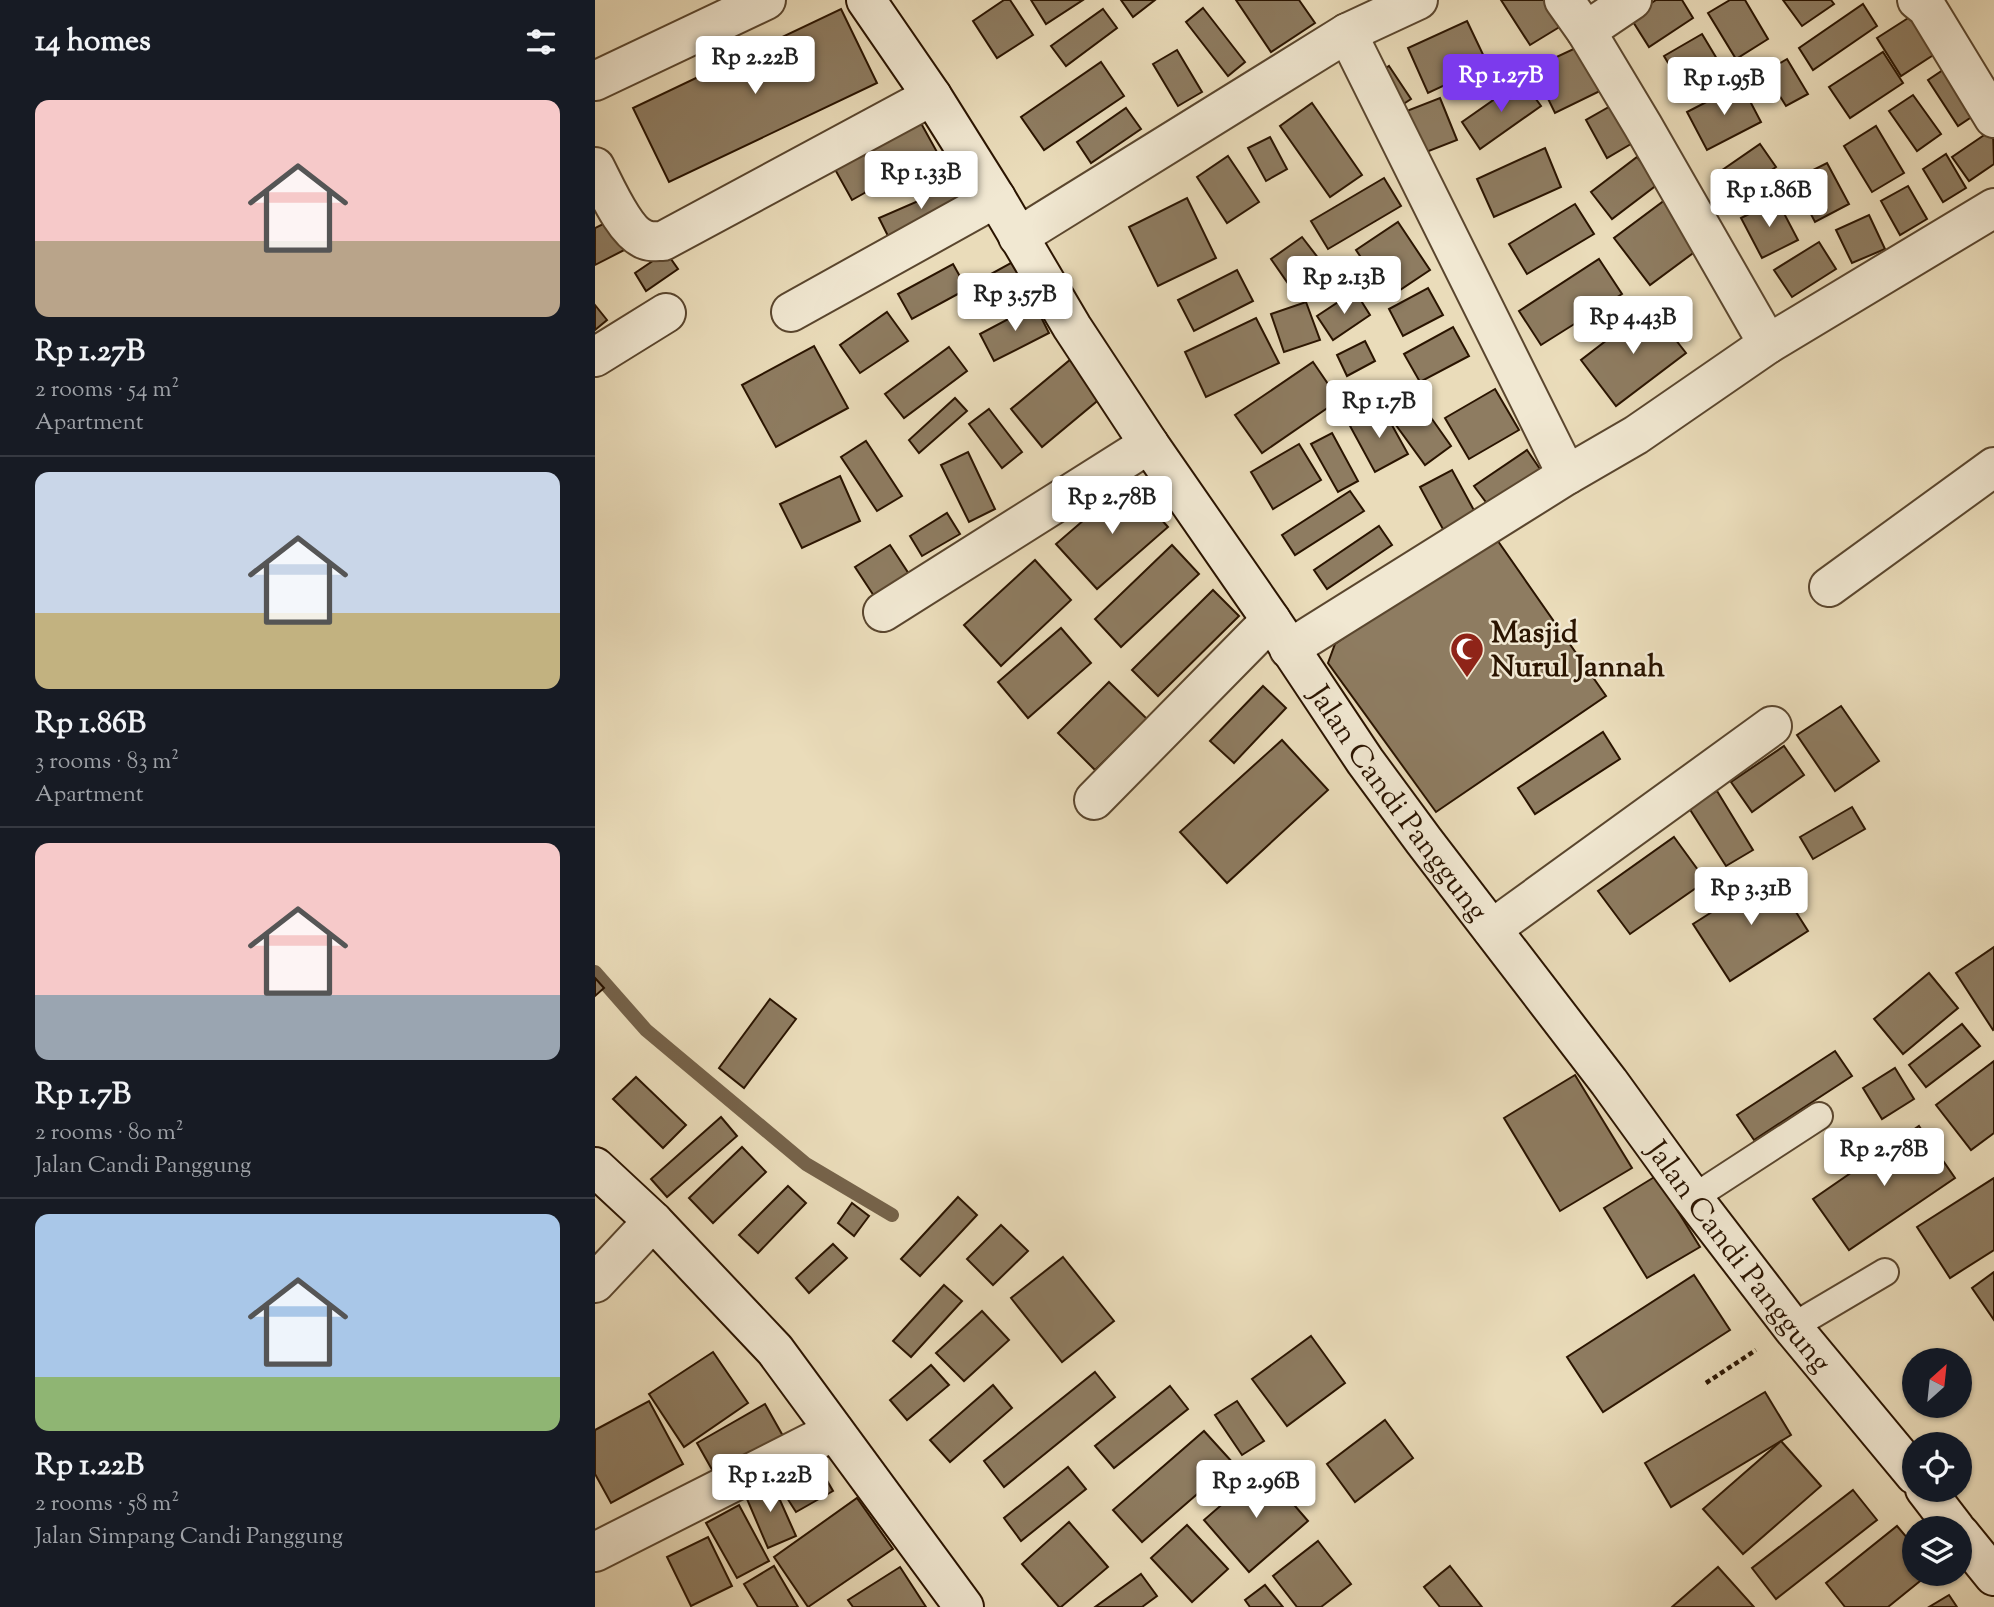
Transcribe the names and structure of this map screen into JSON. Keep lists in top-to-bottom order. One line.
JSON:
{"streets":{"street":["Jalan Candi Panggung"]},"places":{"mosque":["Masjid Nurul Jannah"]},"north":"top right","page":{"heading":"14 homes","price":["Rp 2.22B","Rp 1.27B","Rp 1.95B","Rp 1.33B","Rp 1.86B","Rp 2.13B","Rp 3.57B","Rp 4.43B","Rp 1.7B","Rp 2.78B","Rp 3.31B","Rp 2.78B","Rp 1.22B","Rp 2.96B"],"list":[{"name":"Rp 1.27B","note":"2 rooms · 54 m² · Apartment"},{"name":"Rp 1.86B","note":"3 rooms · 83 m² · Apartment"},{"name":"Rp 1.7B","note":"2 rooms · 80 m² · Jalan Candi Panggung"},{"name":"Rp 1.22B","note":"2 rooms · 58 m² · Jalan Simpang Candi Panggung"}]}}
